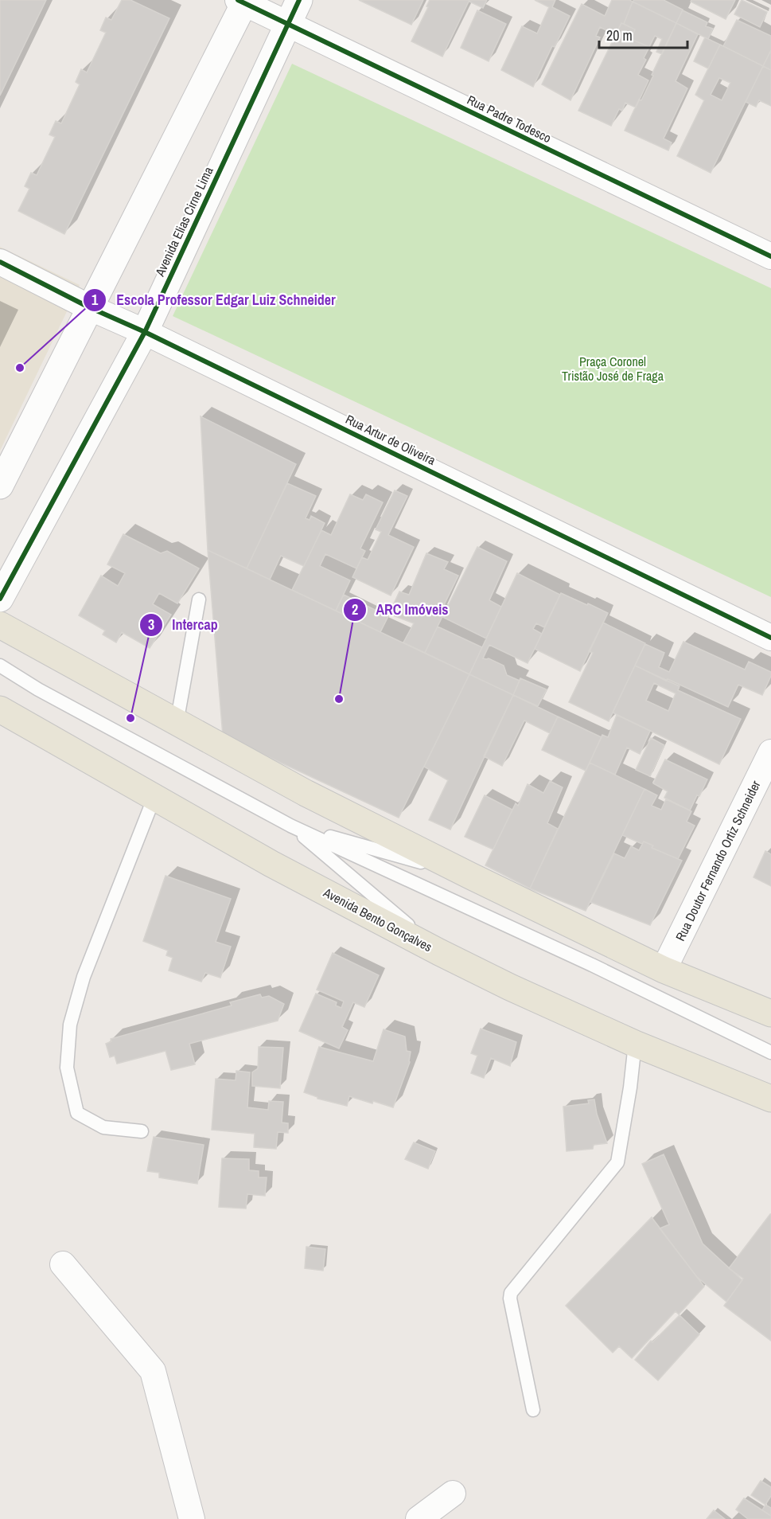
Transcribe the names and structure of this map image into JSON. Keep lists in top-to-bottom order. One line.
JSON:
{"streets":{"main road":["Avenida Bento Gonçalves"],"street":["Rua Padre Todesco","Avenida Elias Cirne Lima","Rua Artur de Oliveira","Rua Doutor Fernando Ortiz Schneider"]},"crossings":[["Rua Padre Todesco","Avenida Elias Cirne Lima"],["Avenida Elias Cirne Lima","Rua Artur de Oliveira"]],"parks":["Praça Coronel Tristão José de Fraga"],"places":["Escola Professor Edgar Luiz Schneider","ARC Imóveis","Intercap"],"scale_bar":"20 m"}
